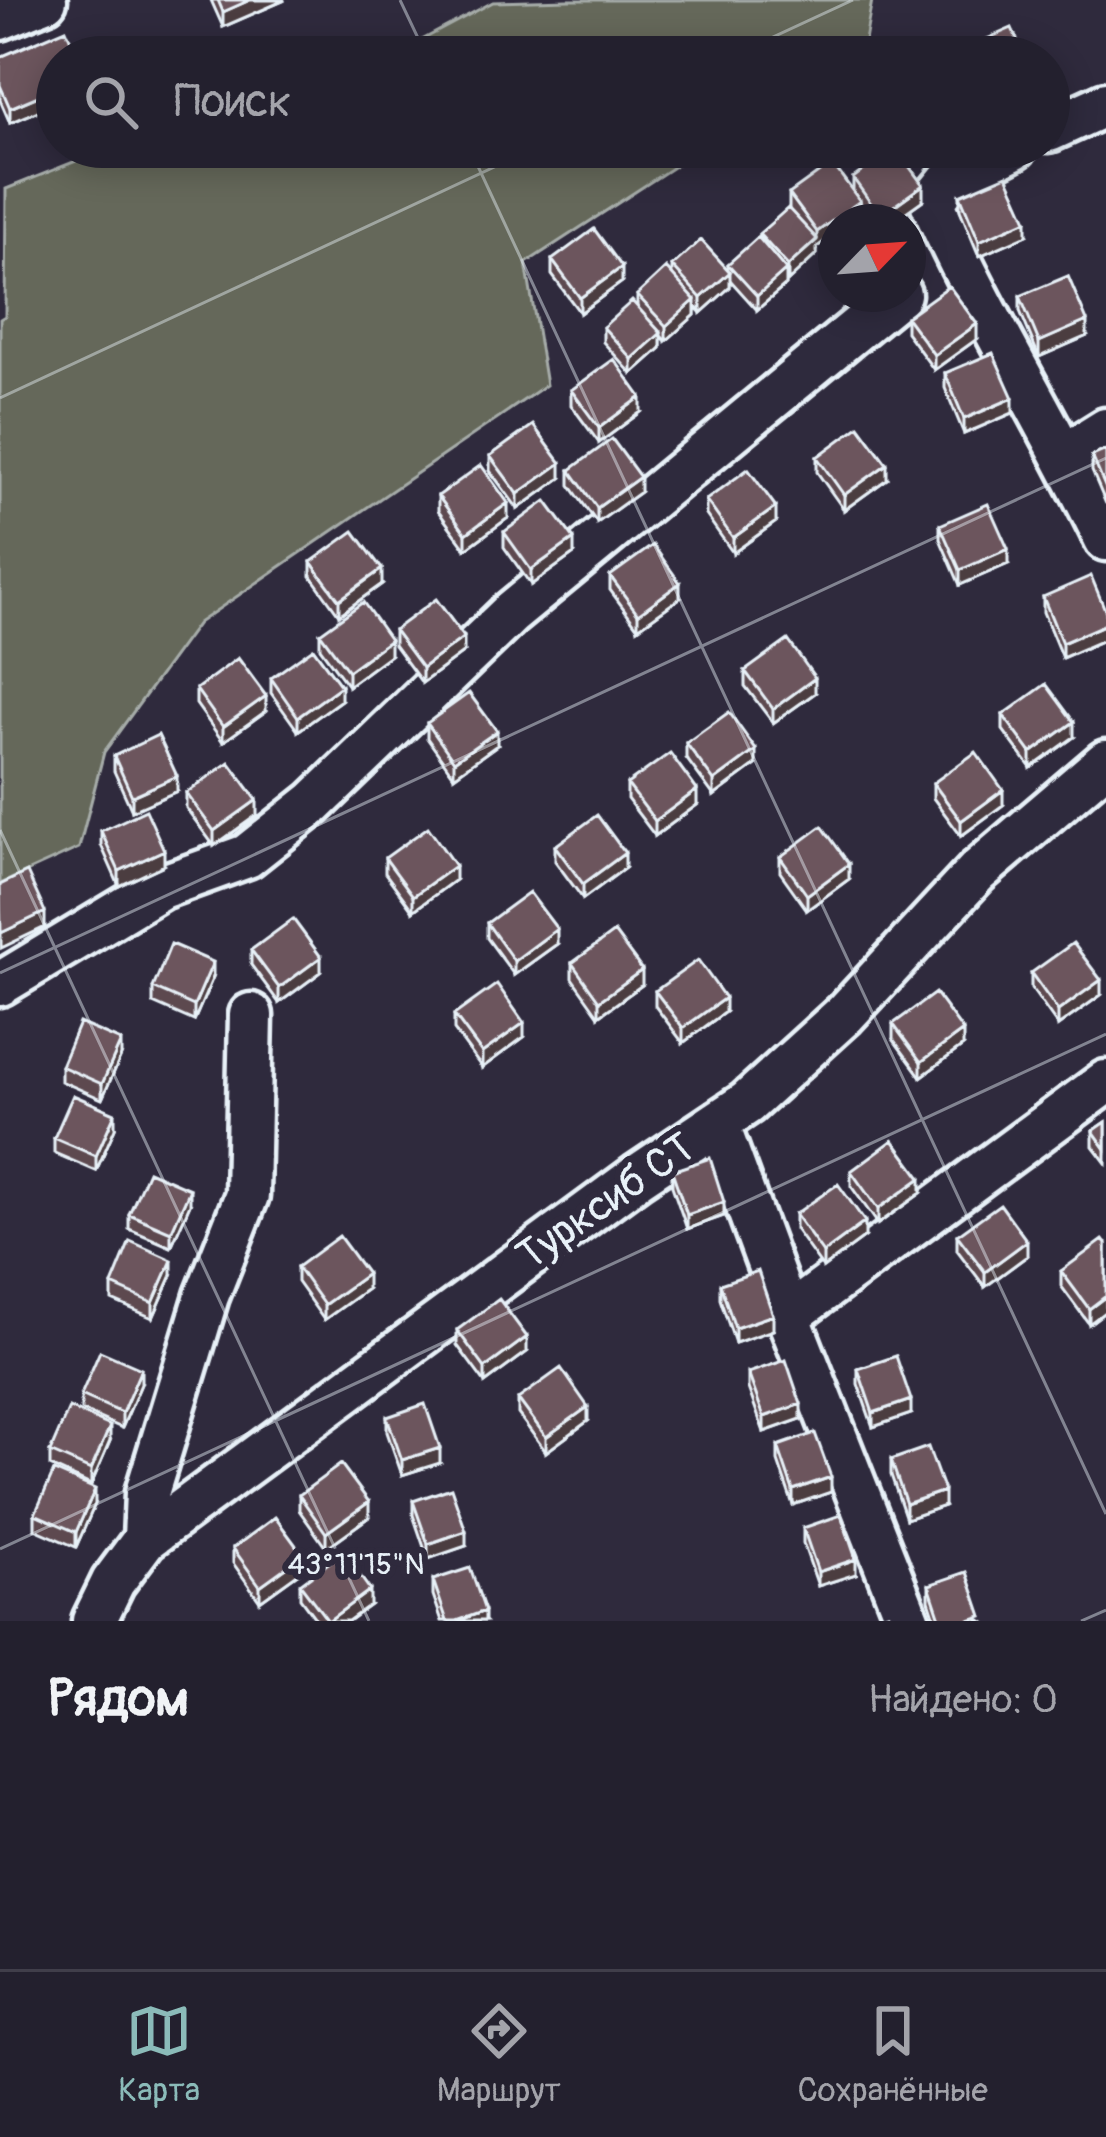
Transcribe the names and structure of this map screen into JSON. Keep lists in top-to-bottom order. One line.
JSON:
{"streets":{"street":["Турксиб СТ"]},"north":"top right","page":{"search":"Поиск","heading":["Рядом","Найдено: 0"],"nav":["Карта","Маршрут","Сохранённые"]},"coordinates":["43°11'15\"N"]}
